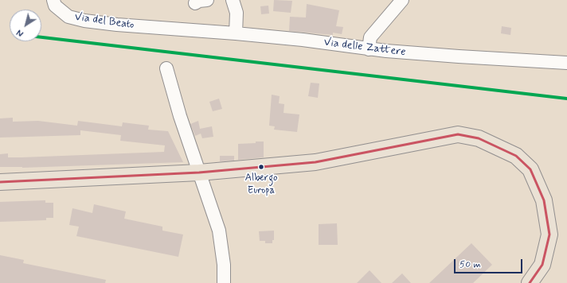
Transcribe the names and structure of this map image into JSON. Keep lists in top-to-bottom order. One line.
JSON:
{"streets":{"street":["Via del Beato","Via delle Zattere"]},"crossings":[["Via del Beato","Via delle Zattere"]],"places":["Albergo Europa"],"scale_bar":"50 m","north":"bottom left"}
